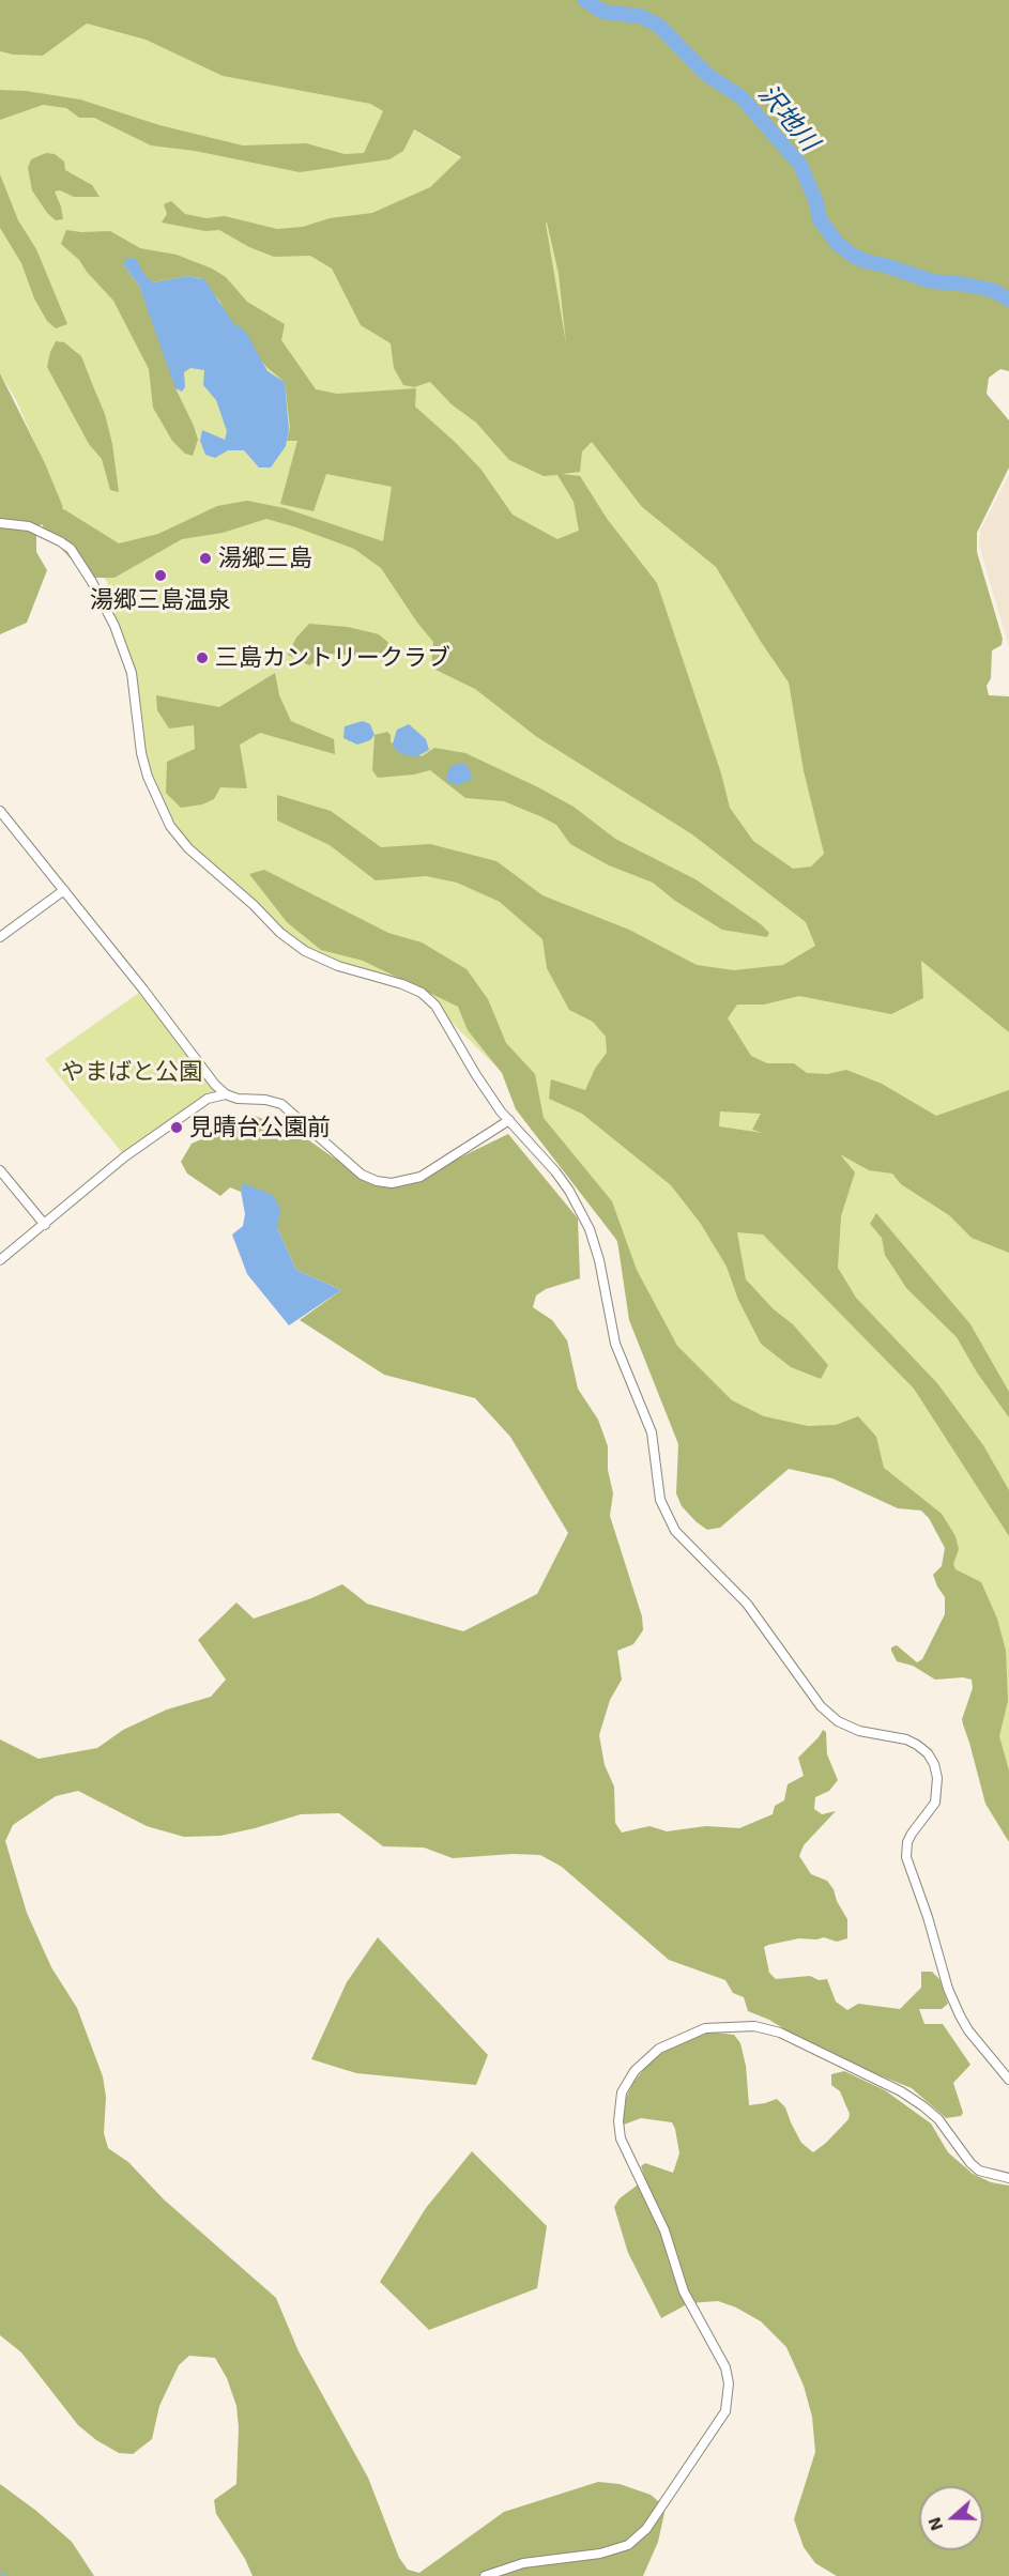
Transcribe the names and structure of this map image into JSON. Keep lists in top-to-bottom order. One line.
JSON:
{"water":["沢地川"],"parks":["やまばと公園"],"places":["湯郷三島","湯郷三島温泉","三島カントリークラブ","見晴台公園前"],"north":"left"}
